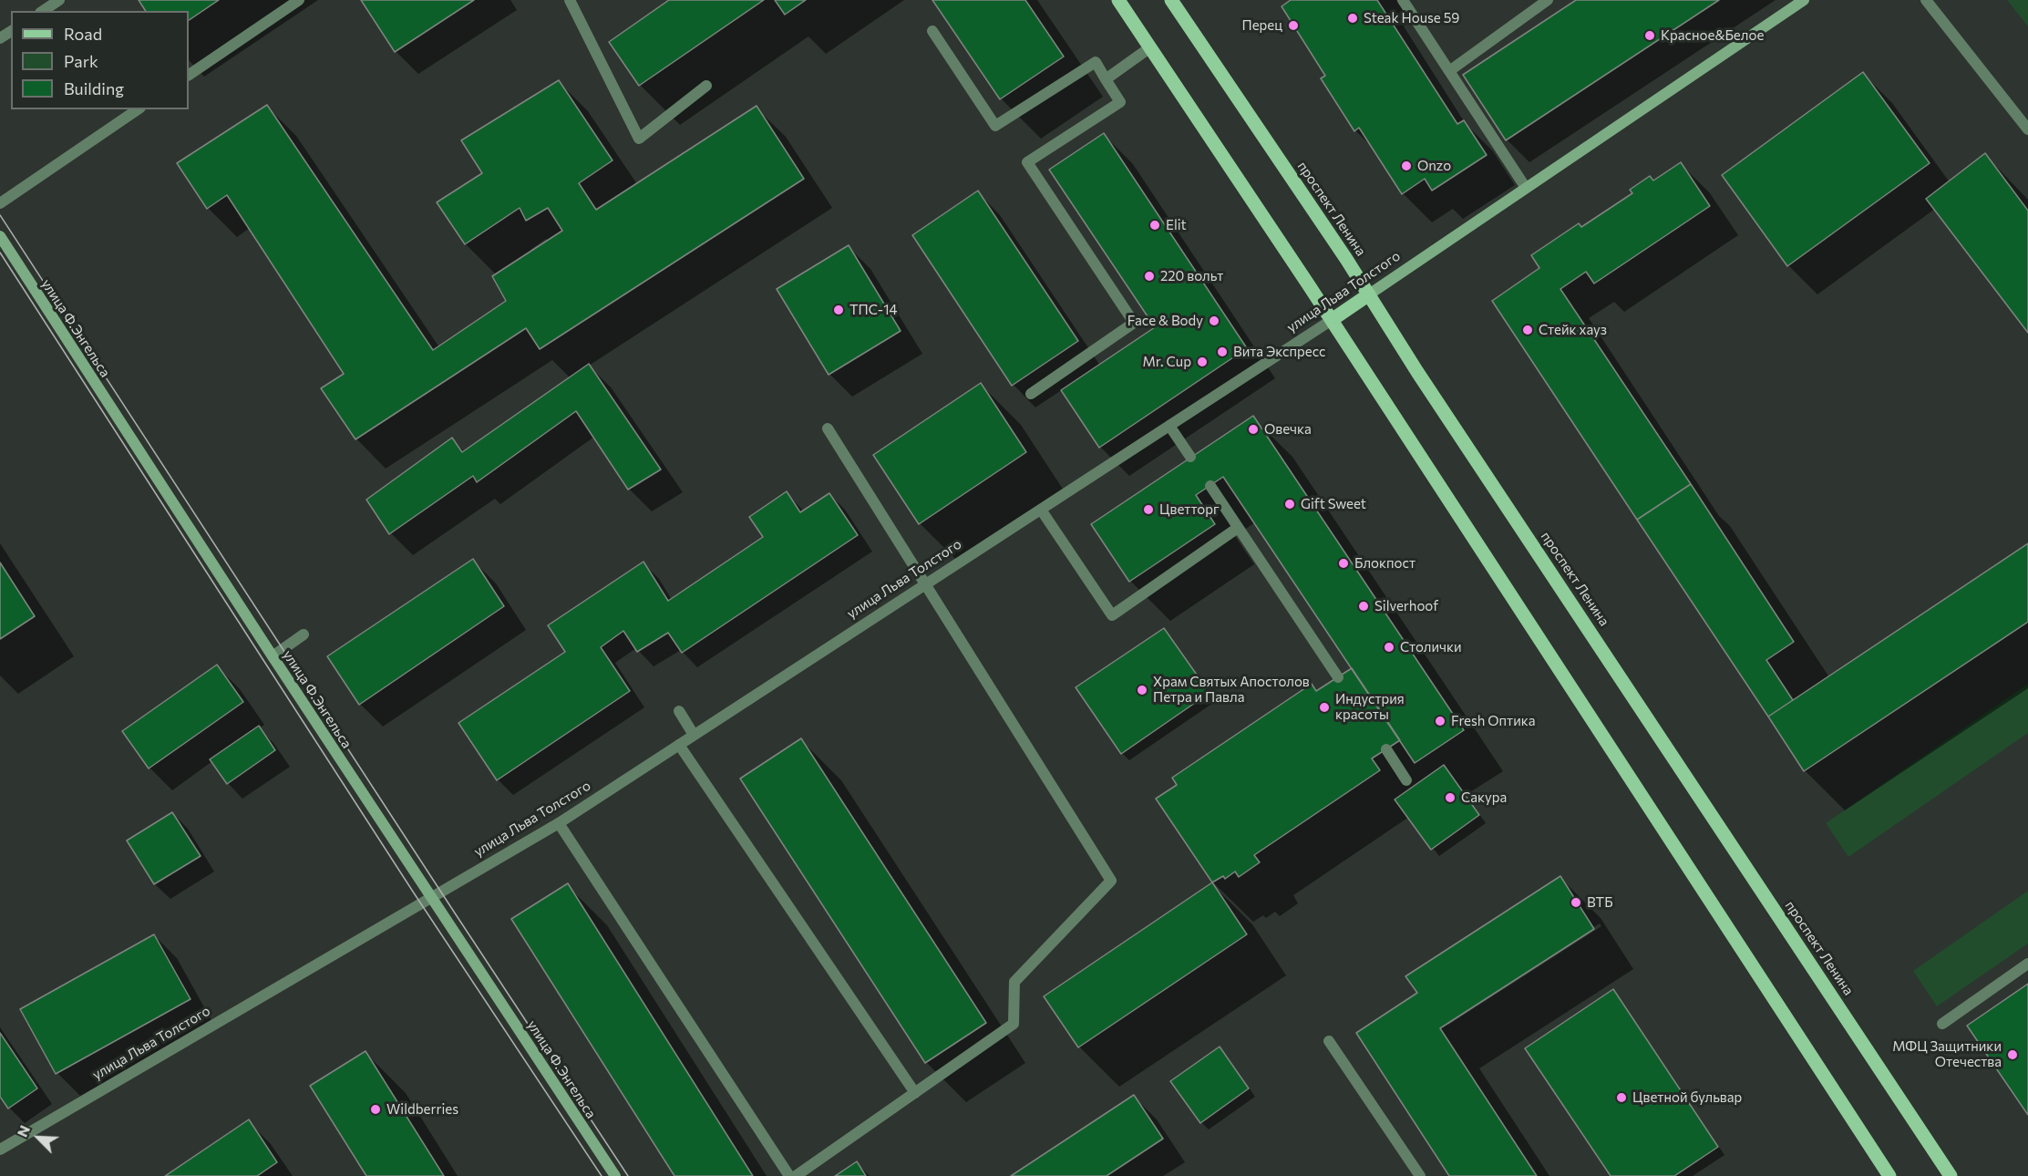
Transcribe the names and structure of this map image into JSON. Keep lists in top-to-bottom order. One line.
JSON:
{"streets":{"main road":["проспект Ленина","улица Льва Толстого"],"street":["улица Ф.Энгельса"]},"crossings":[["проспект Ленина","улица Льва Толстого"],["улица Льва Толстого","улица Ф.Энгельса"]],"places":["Steak House 59","Перец","Красное&Белое","Onzo","Elit","220 вольт","ТПС-14","Face & Body","Стейк хауз","Вита Экспресс","Mr. Cup","Овечка","Gift Sweet","Цветторг","Блокпост","Silverhoof","Столички","Храм Святых Апостолов Петра и Павла","Индустрия красоты","Fresh Оптика","Сакура","ВТБ","МФЦ Защитники Отечества","Цветной бульвар","Wildberries"],"legend":["Road","Park","Building"],"north":"top left"}
